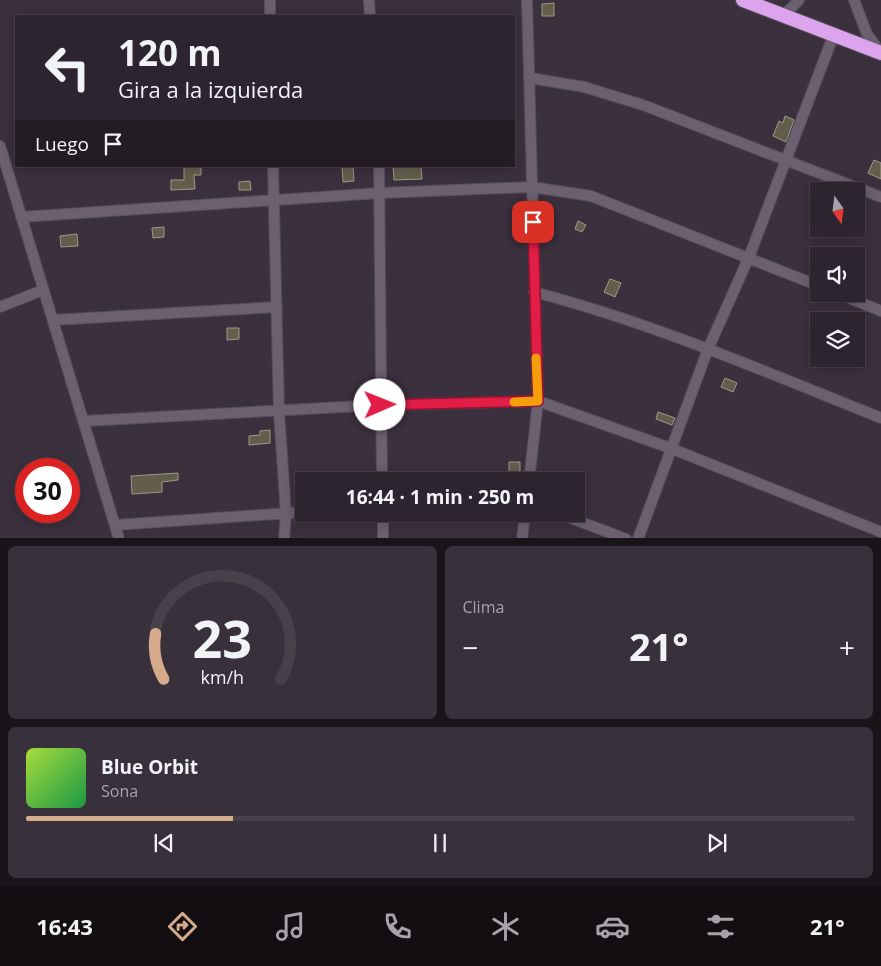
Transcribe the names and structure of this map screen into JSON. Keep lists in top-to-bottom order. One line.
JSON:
{"north":"bottom","page":{"turn":["120 m","Gira a la izquierda"],"then":"Luego","limit":"30","trip":"16:44 · 1 min · 250 m","tile":"Clima","heat":["−","21°","+"],"song":["Blue Orbit","Sona"],"tabs":["16:43","21°"],"gauge":["23","km/h"]}}
